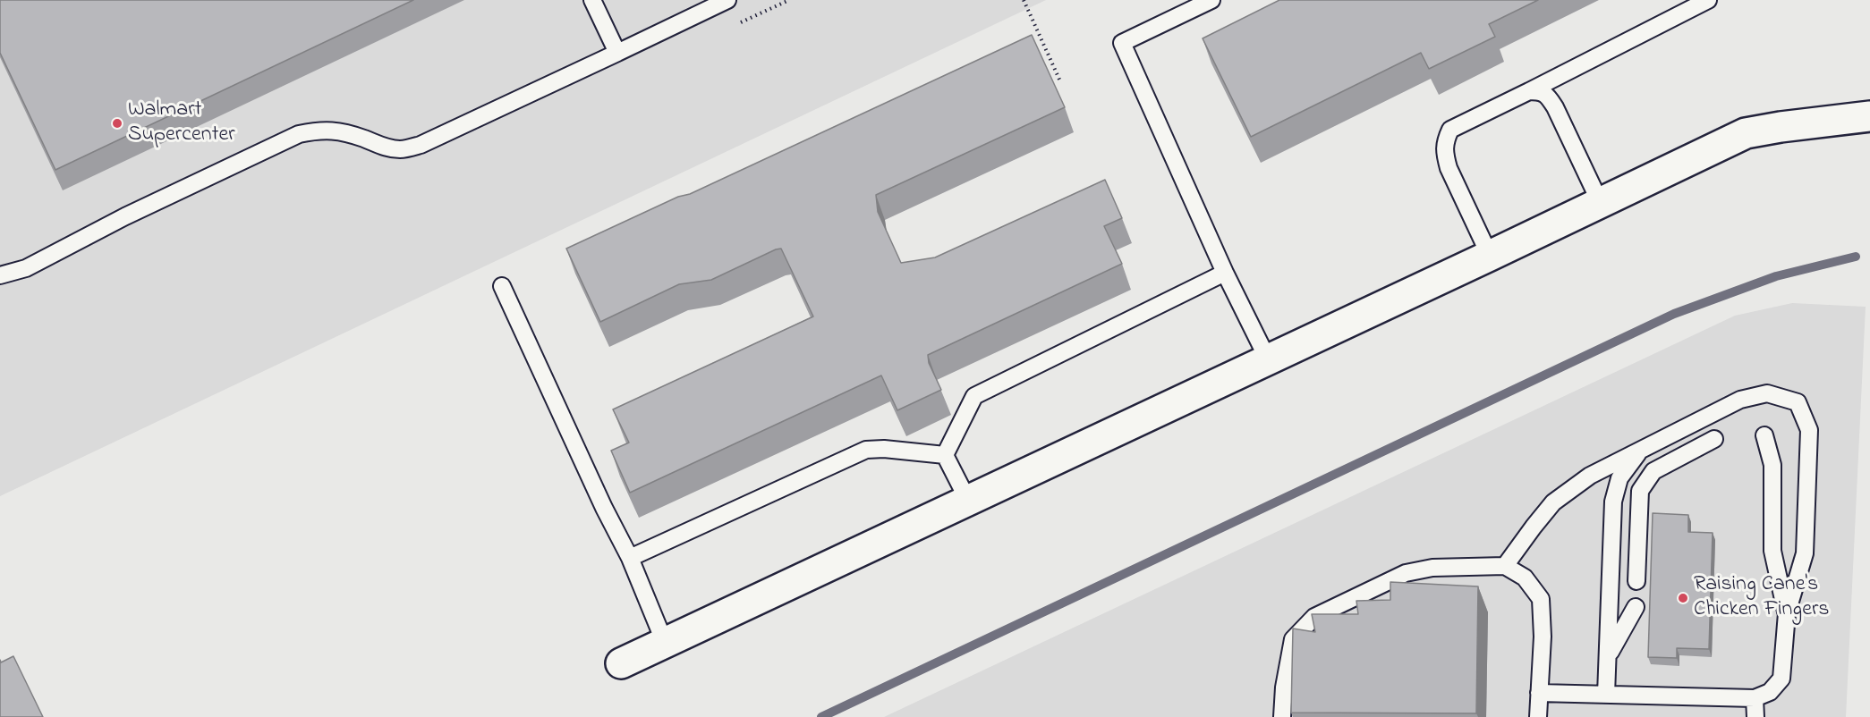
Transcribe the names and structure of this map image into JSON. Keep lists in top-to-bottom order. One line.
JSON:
{"places":["Walmart Supercenter","Raising Cane's Chicken Fingers"]}
